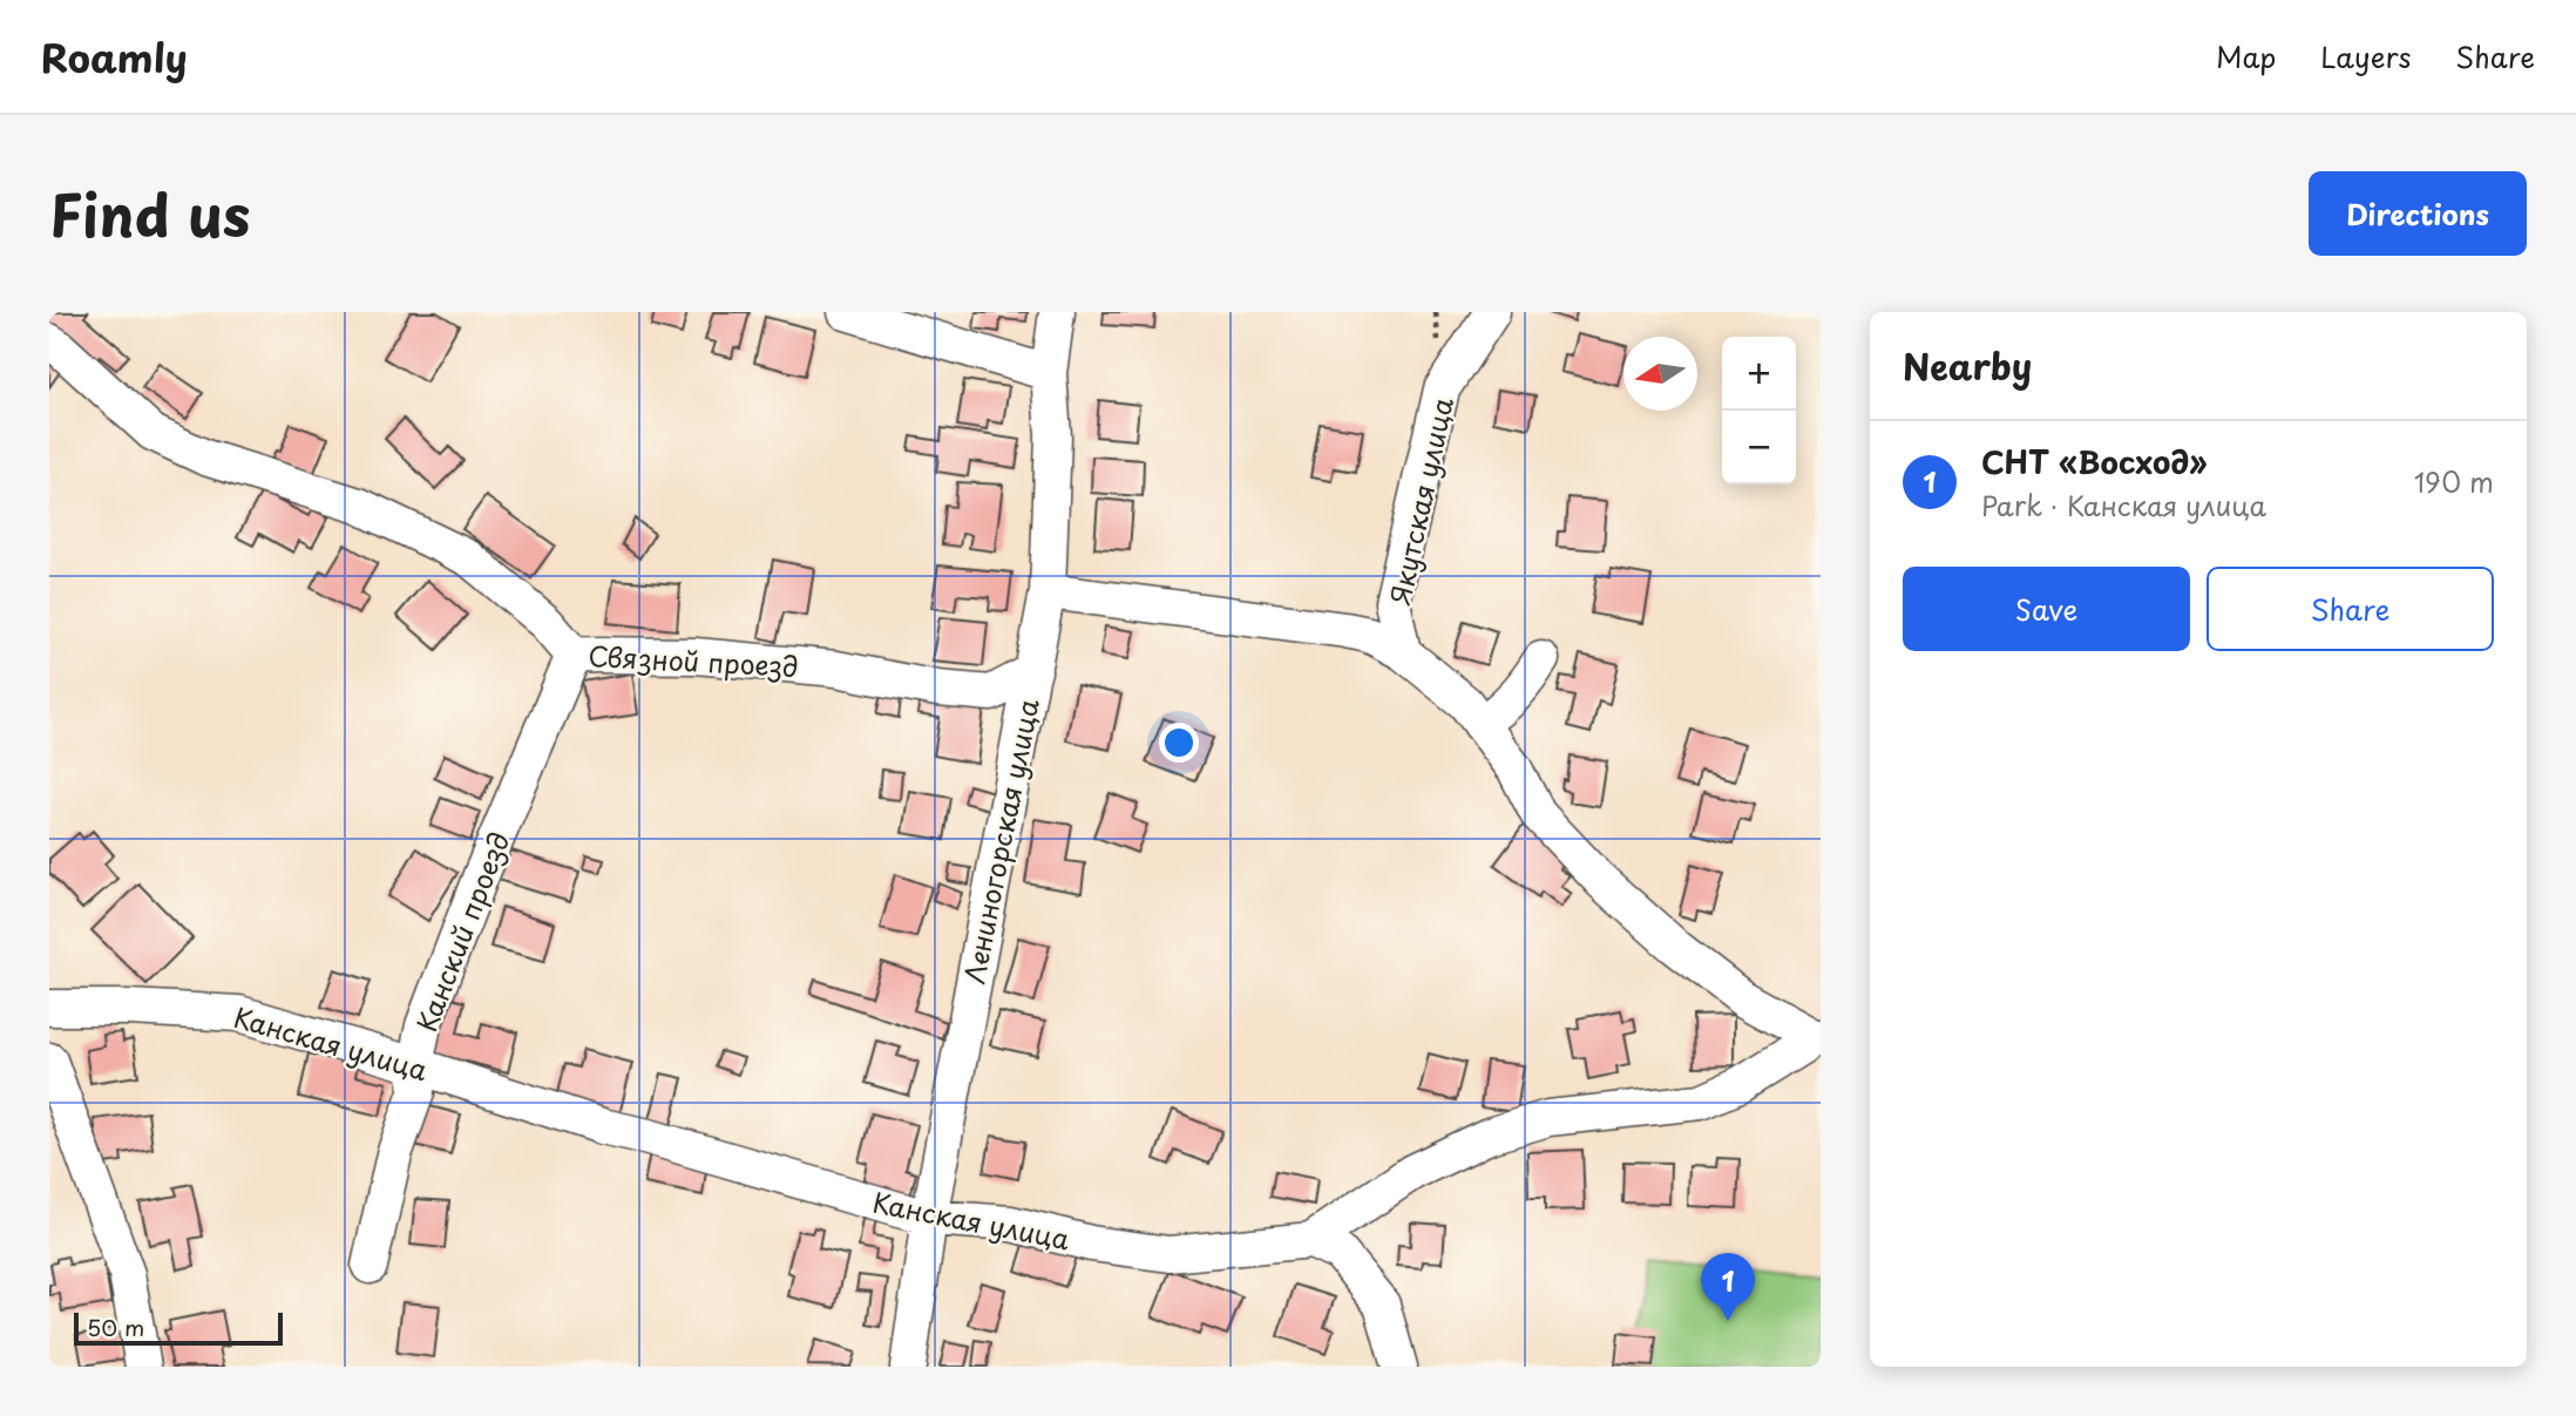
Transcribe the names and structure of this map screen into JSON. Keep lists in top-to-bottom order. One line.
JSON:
{"streets":{"street":["Якутская улица","Связной проезд","Лениногорская улица","Канский проезд","Канская улица"]},"crossings":[["Связной проезд","Лениногорская улица"],["Связной проезд","Канский проезд"],["Лениногорская улица","Канская улица"],["Канский проезд","Канская улица"]],"scale_bar":"50 m","north":"left","page":{"header":"Roamly","nav":["Map","Layers","Share"],"title":"Find us","buttons":["Directions",["Save","Share"]],"heading":"Nearby","map_buttons":["+","−"],"list":[{"mark":"1","name":"СНТ «Восход»","note":"Park · Канская улица","value":"190 m"}],"pins":"1","scale":"50 m"}}
